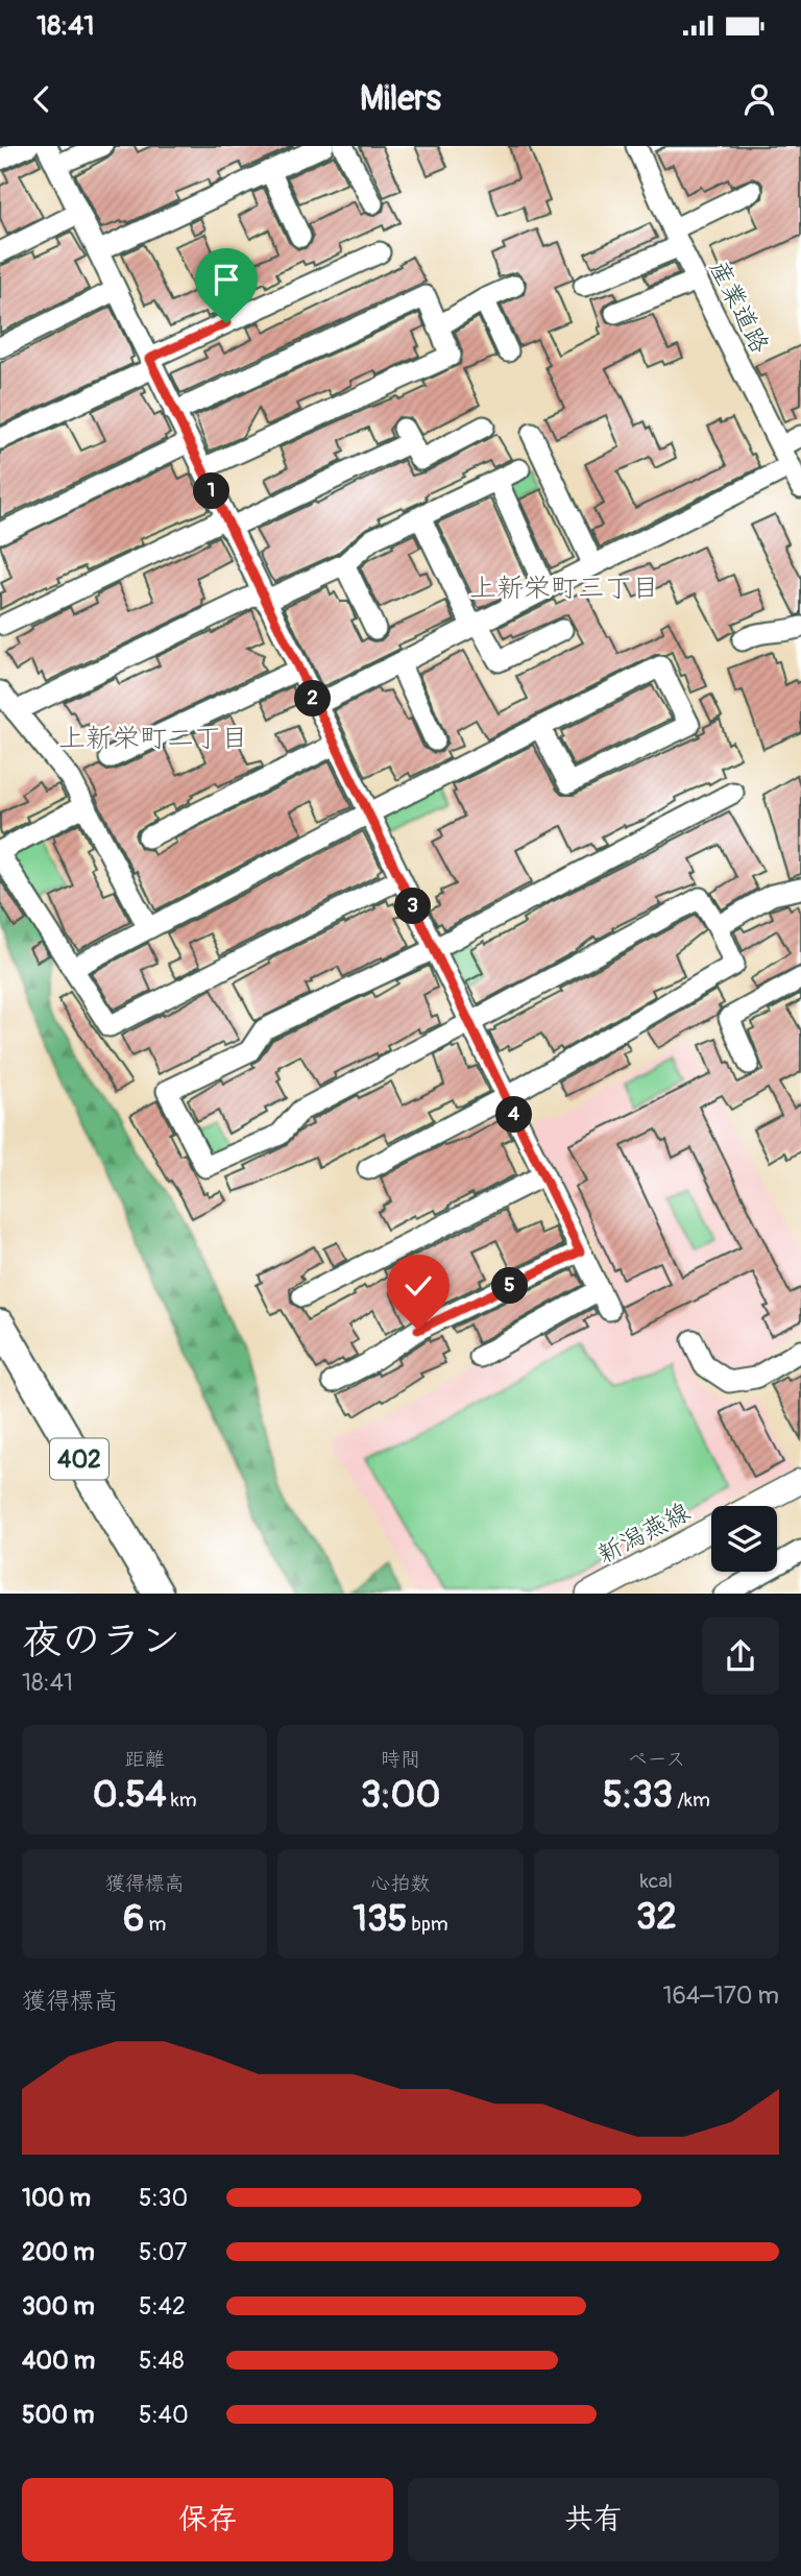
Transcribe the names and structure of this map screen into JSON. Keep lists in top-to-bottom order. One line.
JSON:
{"streets":{"highway":["402"],"main road":["新潟燕線"],"street":["産業道路"]},"districts":["上新栄町三丁目","上新栄町二丁目"],"page":{"status":"18:41","header":"Milers","pins":["1","2","3","4","5"],"heading":["夜のラン","18:41"],"stats":[["距離","0.54 km"],["時間","3:00"],["ペース","5:33 /km"],["獲得標高","6 m"],["心拍数","135 bpm"],["kcal","32"]],"chart":["獲得標高","164–170 m"],"list":[{"name":"100 m","note":"5:30"},{"name":"200 m","note":"5:07"},{"name":"300 m","note":"5:42"},{"name":"400 m","note":"5:48"},{"name":"500 m","note":"5:40"}],"buttons":["保存","共有"]}}
